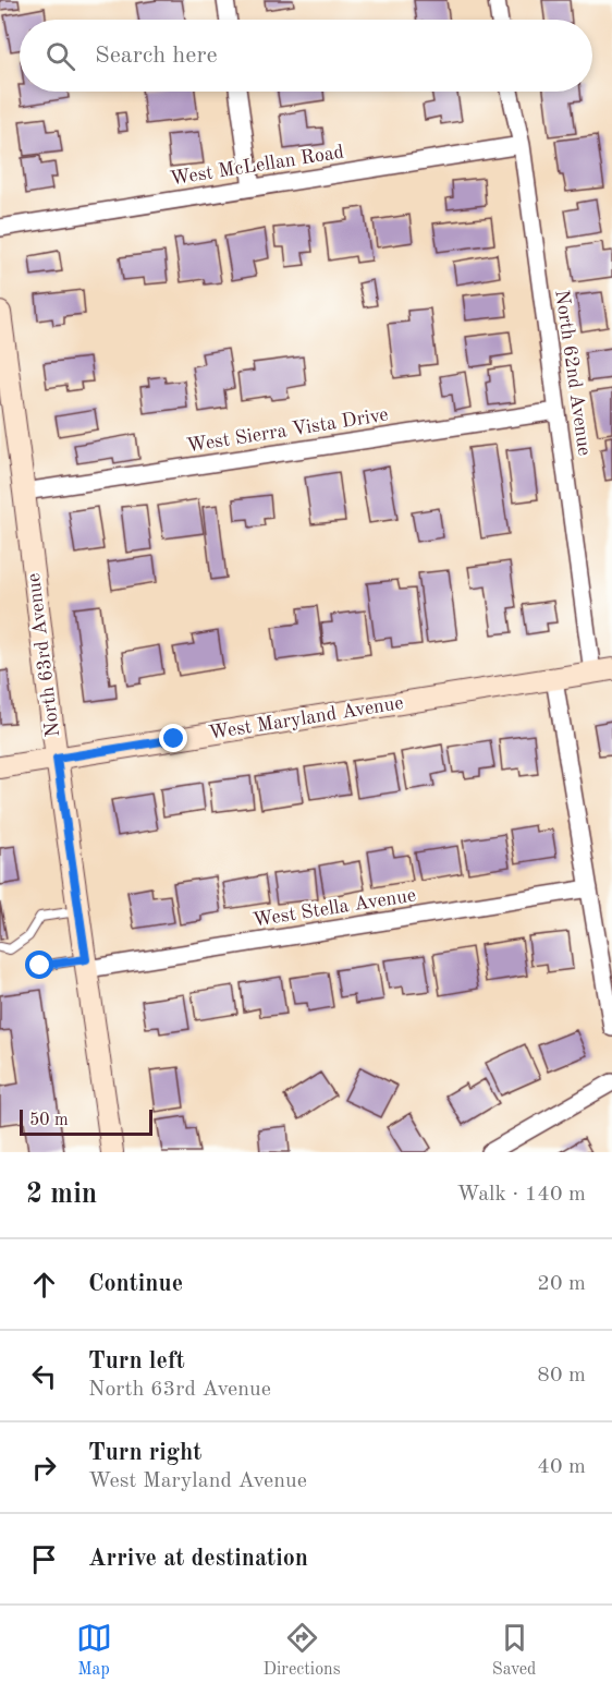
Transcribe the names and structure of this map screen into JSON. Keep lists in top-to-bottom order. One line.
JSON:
{"streets":{"street":["West McLellan Road","North 62nd Avenue","West Sierra Vista Drive","North 63rd Avenue","West Maryland Avenue","West Stella Avenue"]},"crossings":[["West McLellan Road","North 62nd Avenue"],["North 62nd Avenue","West Sierra Vista Drive"],["North 62nd Avenue","West Maryland Avenue"],["West Sierra Vista Drive","North 63rd Avenue"],["North 63rd Avenue","West Maryland Avenue"],["North 63rd Avenue","West Stella Avenue"]],"scale_bar":"50 m","page":{"search":"Search here","scale":"50 m","heading":["2 min","Walk · 140 m"],"list":[["Continue","20 m"],["Turn left","North 63rd Avenue","80 m"],["Turn right","West Maryland Avenue","40 m"],"Arrive at destination"],"nav":["Map","Directions","Saved"]}}
